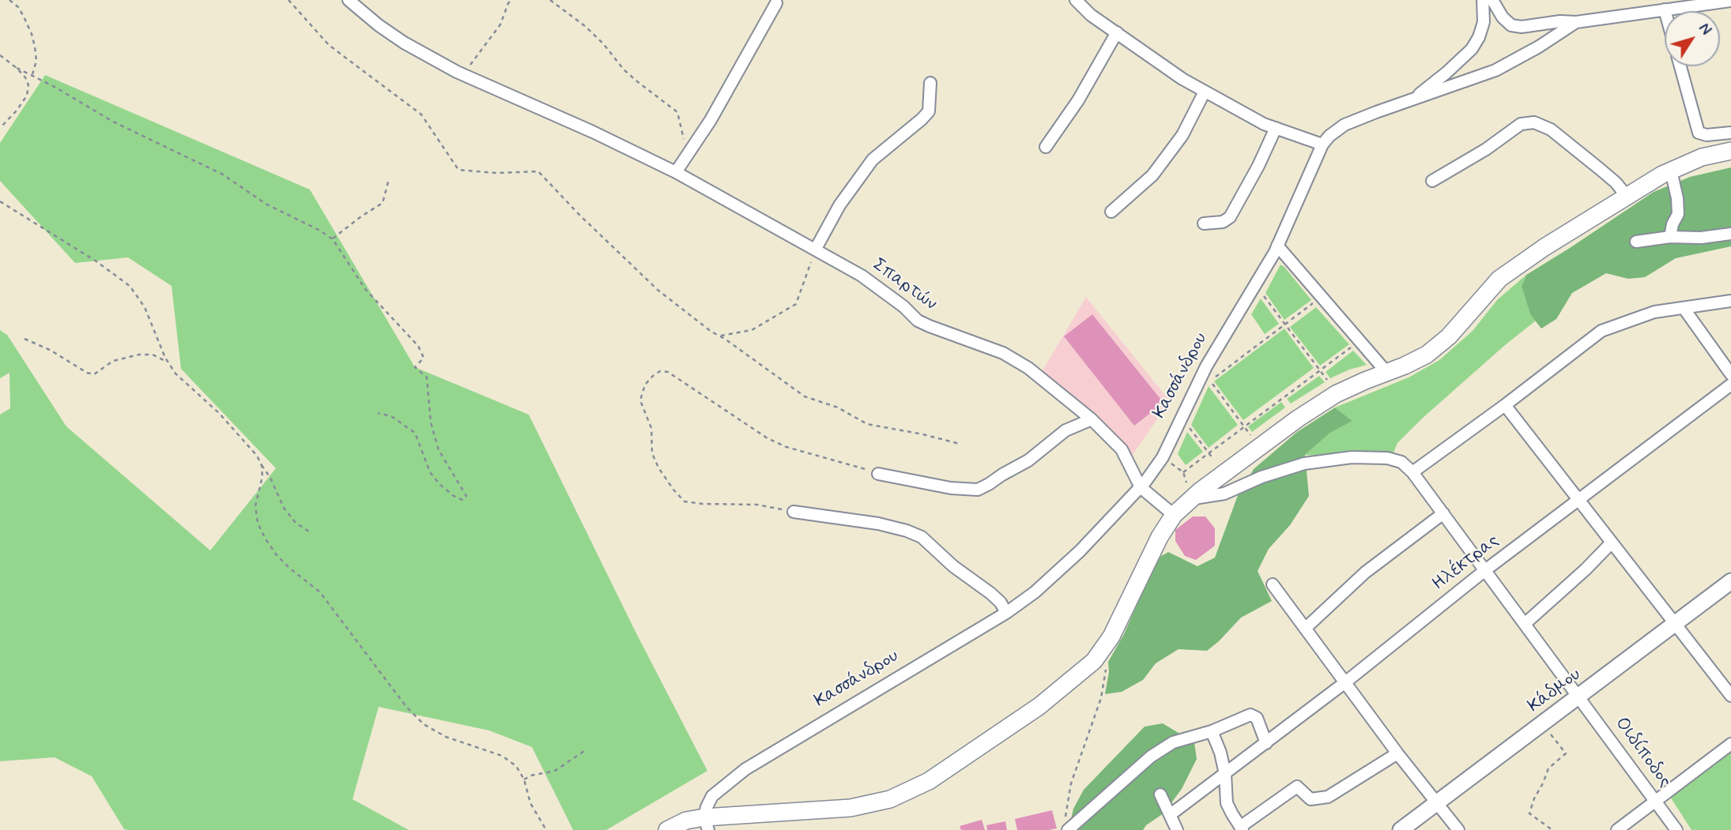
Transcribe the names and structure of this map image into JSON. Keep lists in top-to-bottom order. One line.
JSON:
{"streets":{"main road":["Κάδμου"],"street":["Σπαρτών","Κασσάνδρου","Ηλέκτρας","Οιδίποδος"]},"crossings":[["Σπαρτών","Κασσάνδρου"],["Ηλέκτρας","Οιδίποδος"],["Κάδμου","Οιδίποδος"]],"north":"top right"}
